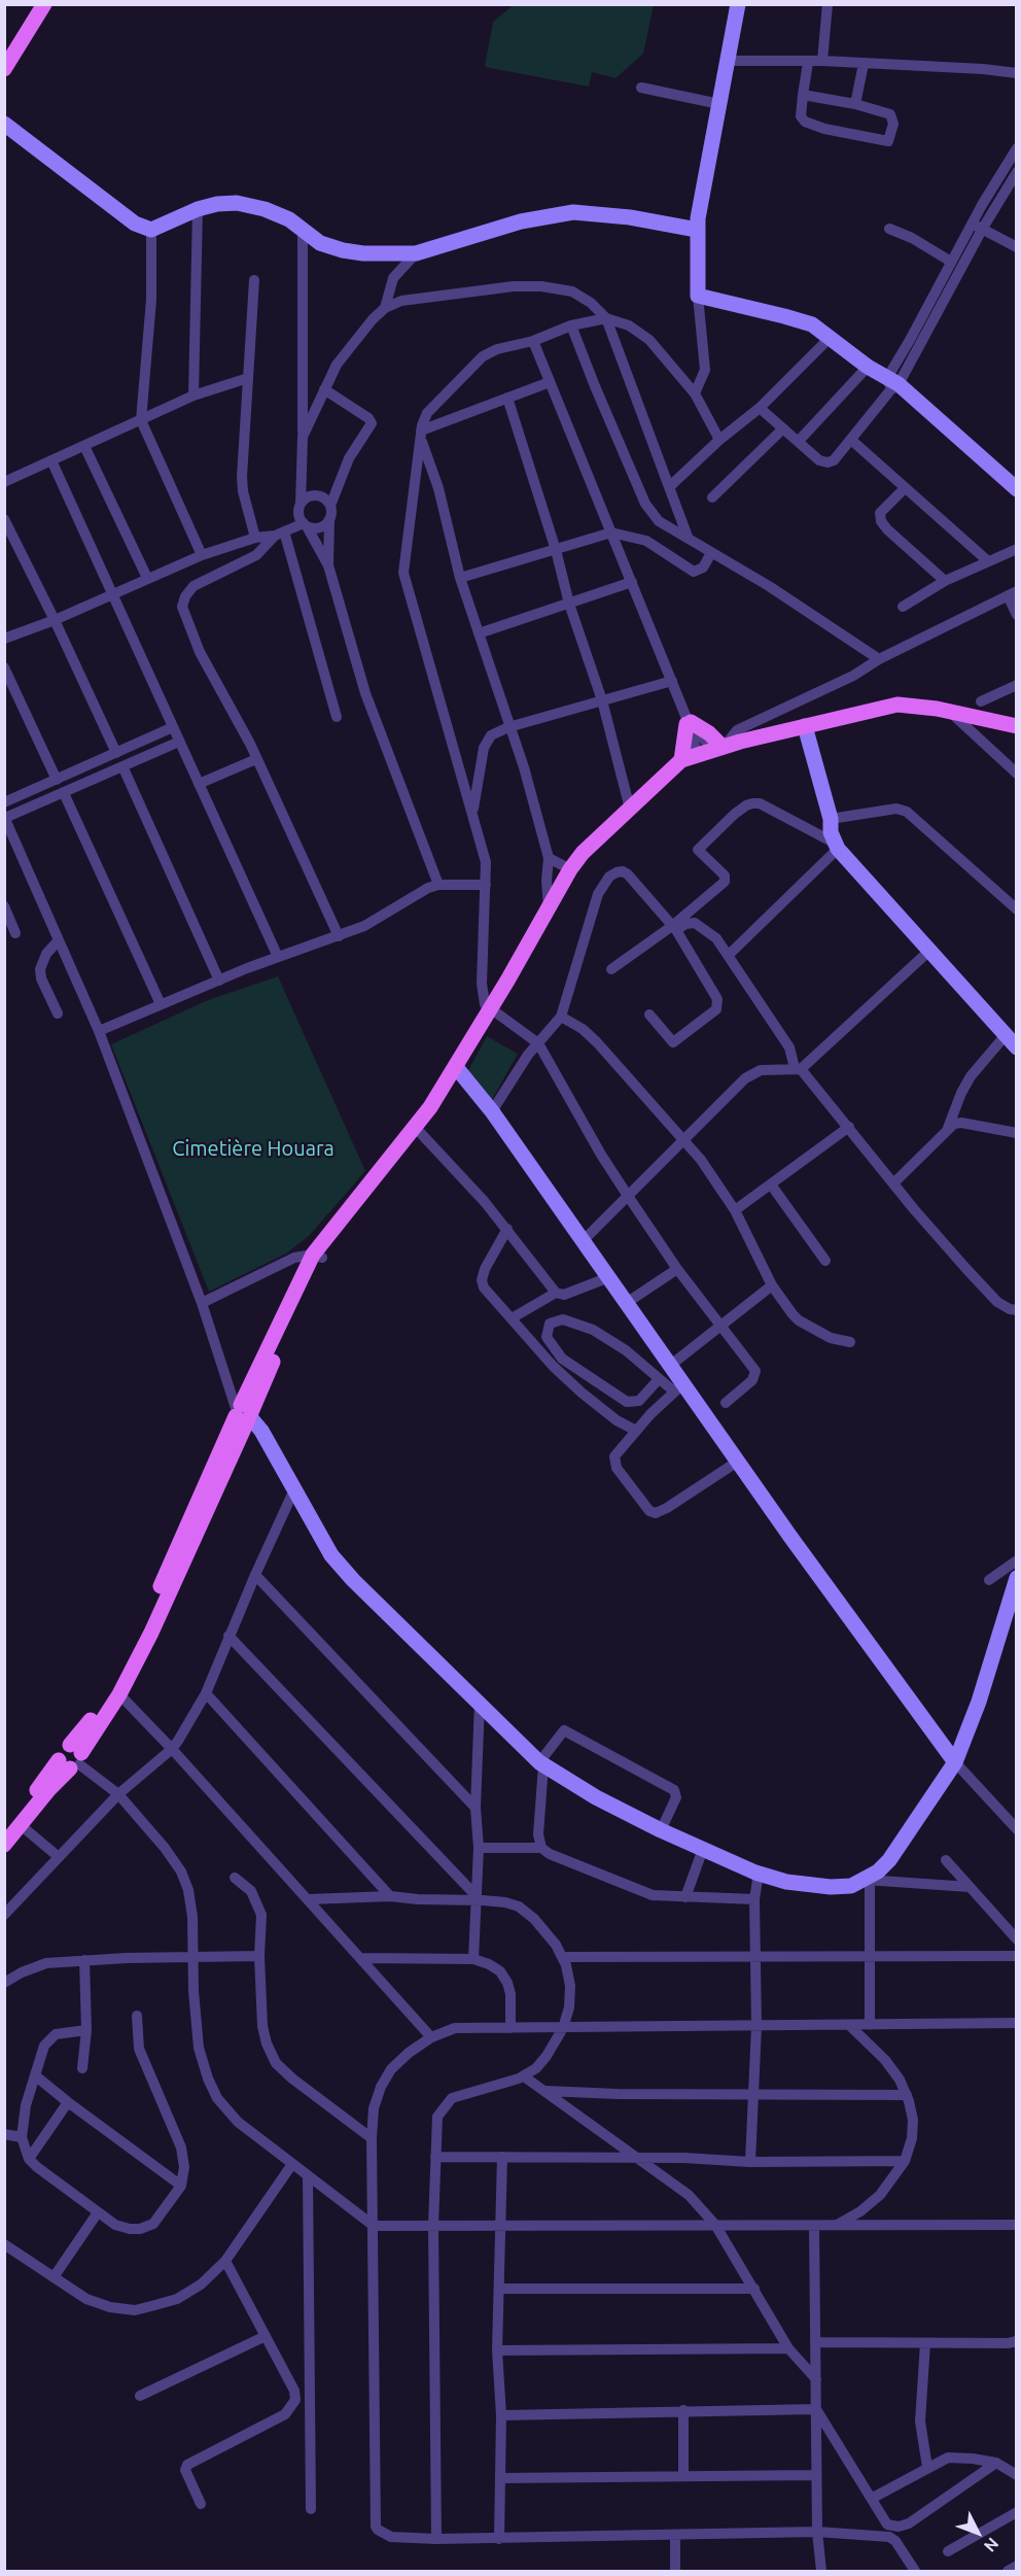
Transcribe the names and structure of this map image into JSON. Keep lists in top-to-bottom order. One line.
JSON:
{"parks":["Cimetière Houara"],"north":"bottom right"}
